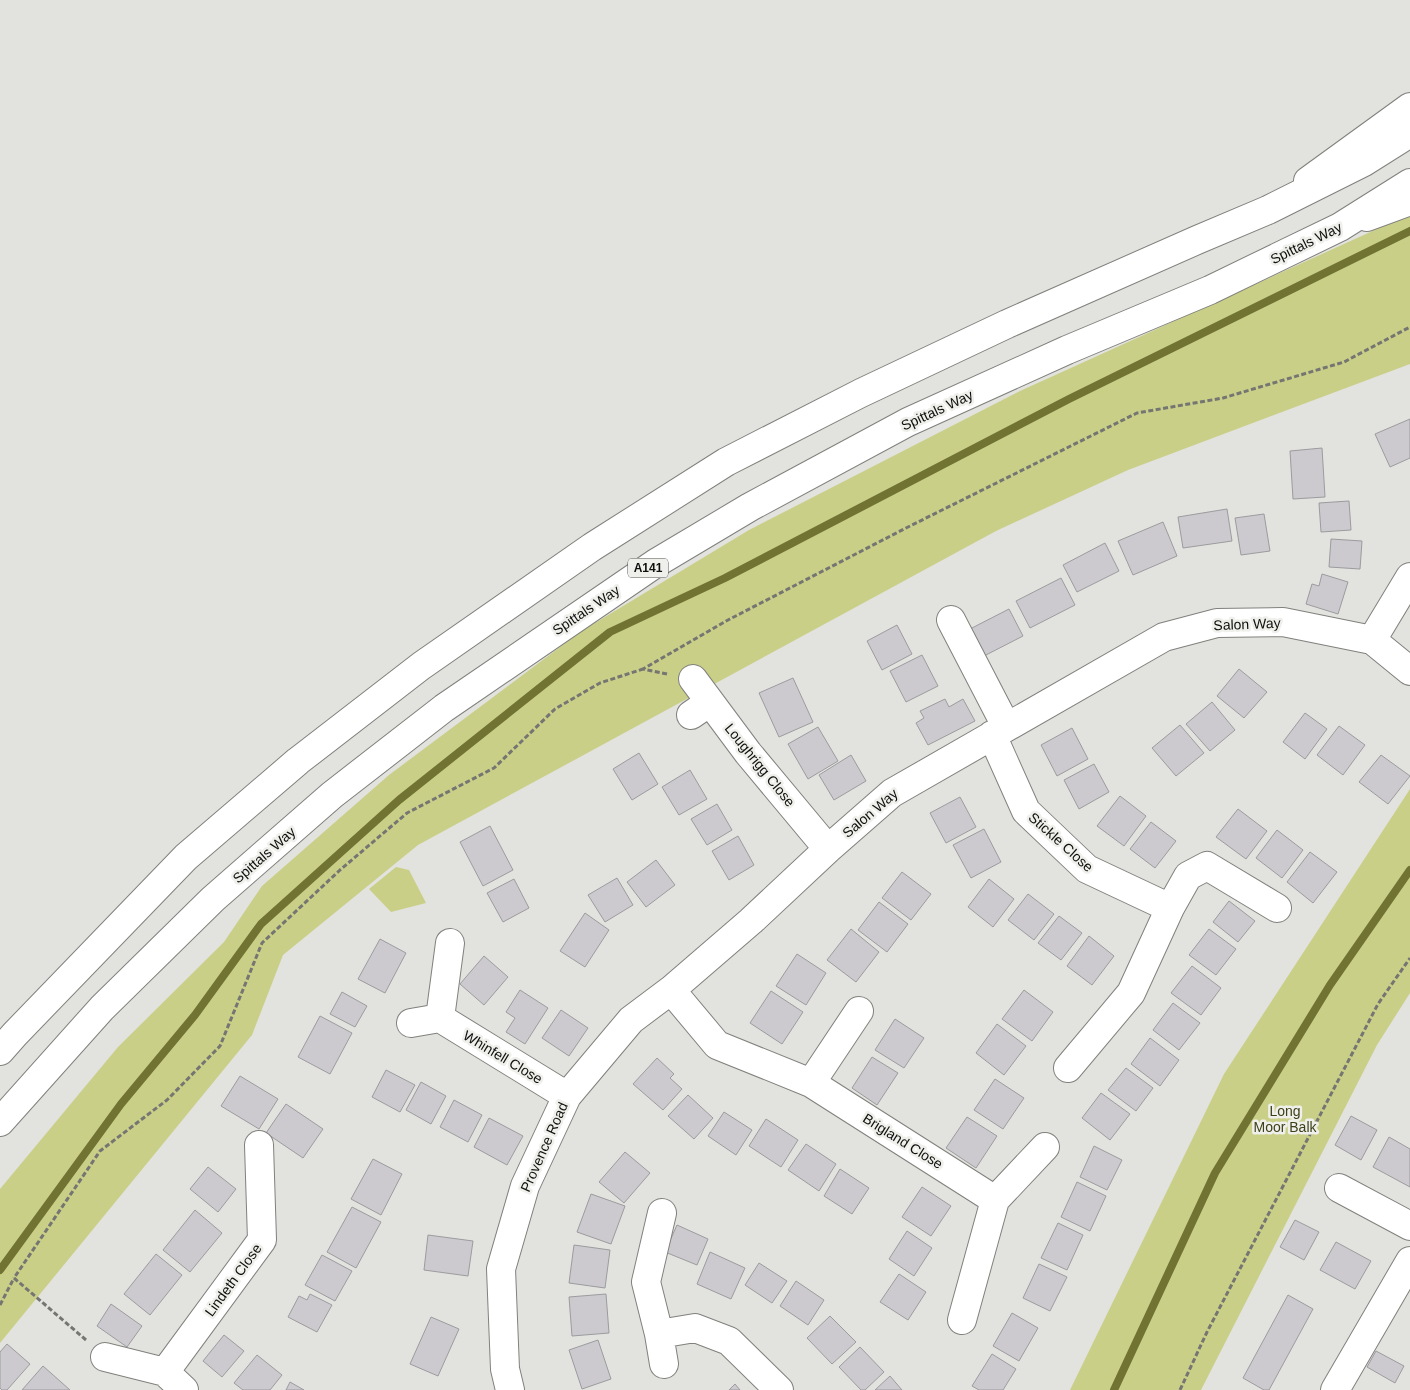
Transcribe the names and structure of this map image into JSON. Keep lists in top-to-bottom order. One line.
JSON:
{"streets":{"main road":["Spittals Way","A141","Salon Way","Loughrigg Close","Stickle Close","Whinfell Close","Brigland Close","Provence Road","Lindeth Close"]},"crossings":[["Salon Way","Loughrigg Close"],["Salon Way","Stickle Close"],["Salon Way","Provence Road"],["Whinfell Close","Provence Road"],["Brigland Close","Provence Road"]],"parks":["Long Moor Balk"]}
